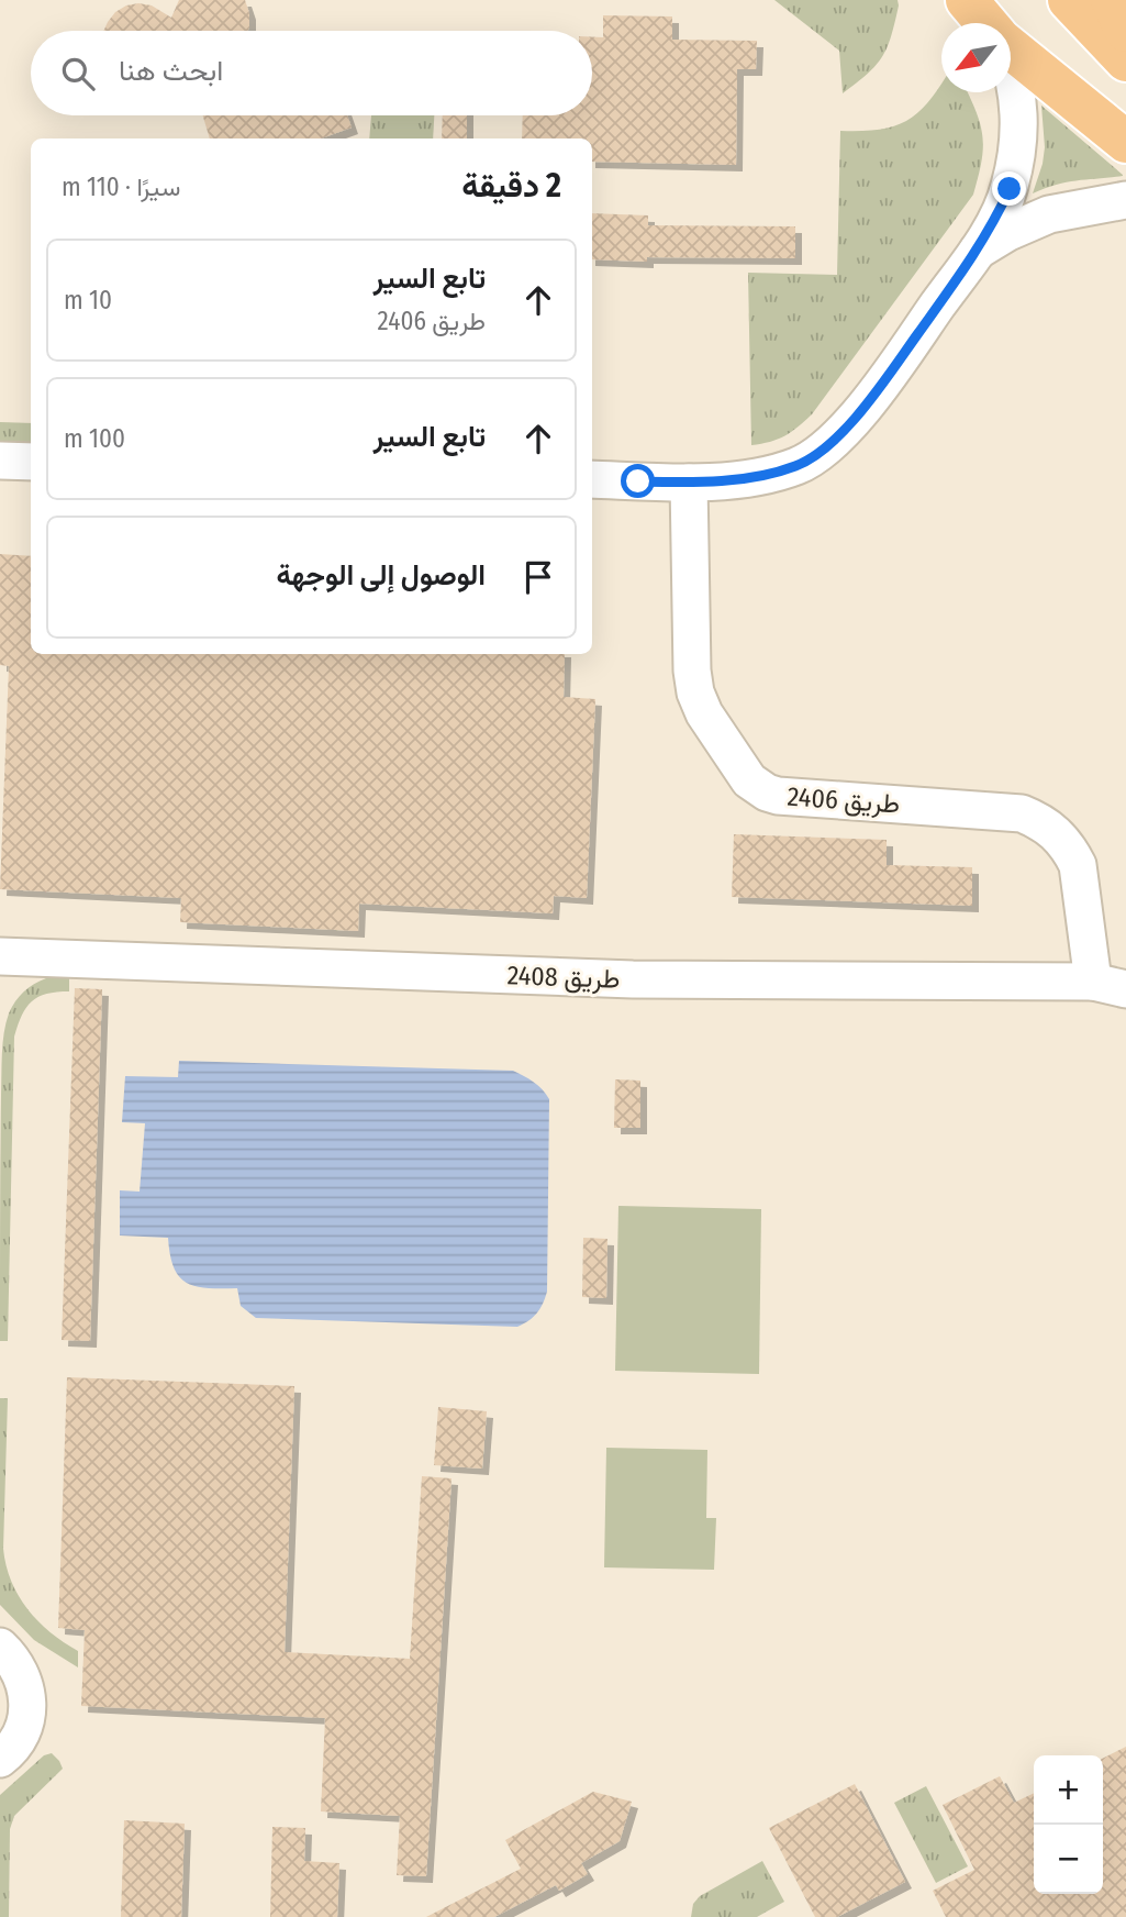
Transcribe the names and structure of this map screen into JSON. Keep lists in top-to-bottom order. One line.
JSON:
{"streets":{"street":["طريق 2406","طريق 2408"]},"crossings":[["طريق 2406","طريق 2408"]],"north":"bottom left","page":{"search":"ابحث هنا","heading":["2 دقيقة","سيرًا · 110 m"],"list":[["تابع السير","طريق 2406","10 m"],["تابع السير","100 m"],"الوصول إلى الوجهة"],"map_buttons":["+","−"]}}
